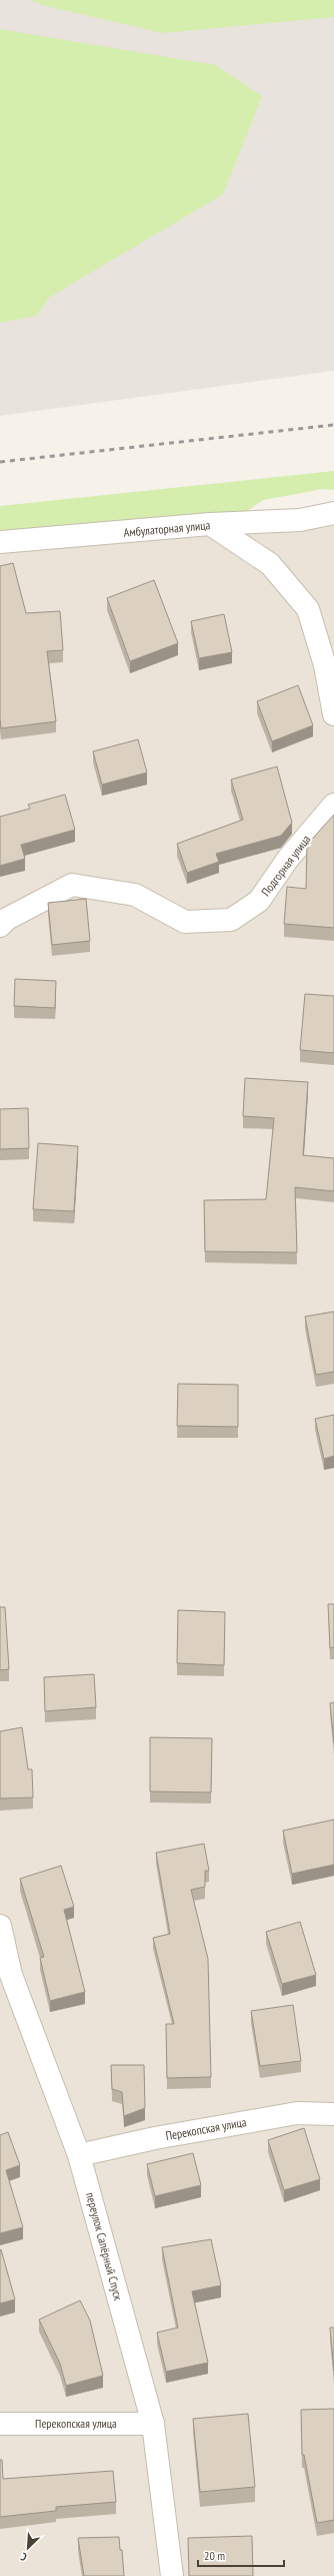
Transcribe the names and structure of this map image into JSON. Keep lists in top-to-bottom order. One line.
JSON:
{"streets":{"street":["Амбулаторная улица","Подгорная улица","Перекопская улица","переулок Сапёрный Спуск"]},"crossings":[["Перекопская улица","переулок Сапёрный Спуск"]],"scale_bar":"20 m","north":"bottom left"}
